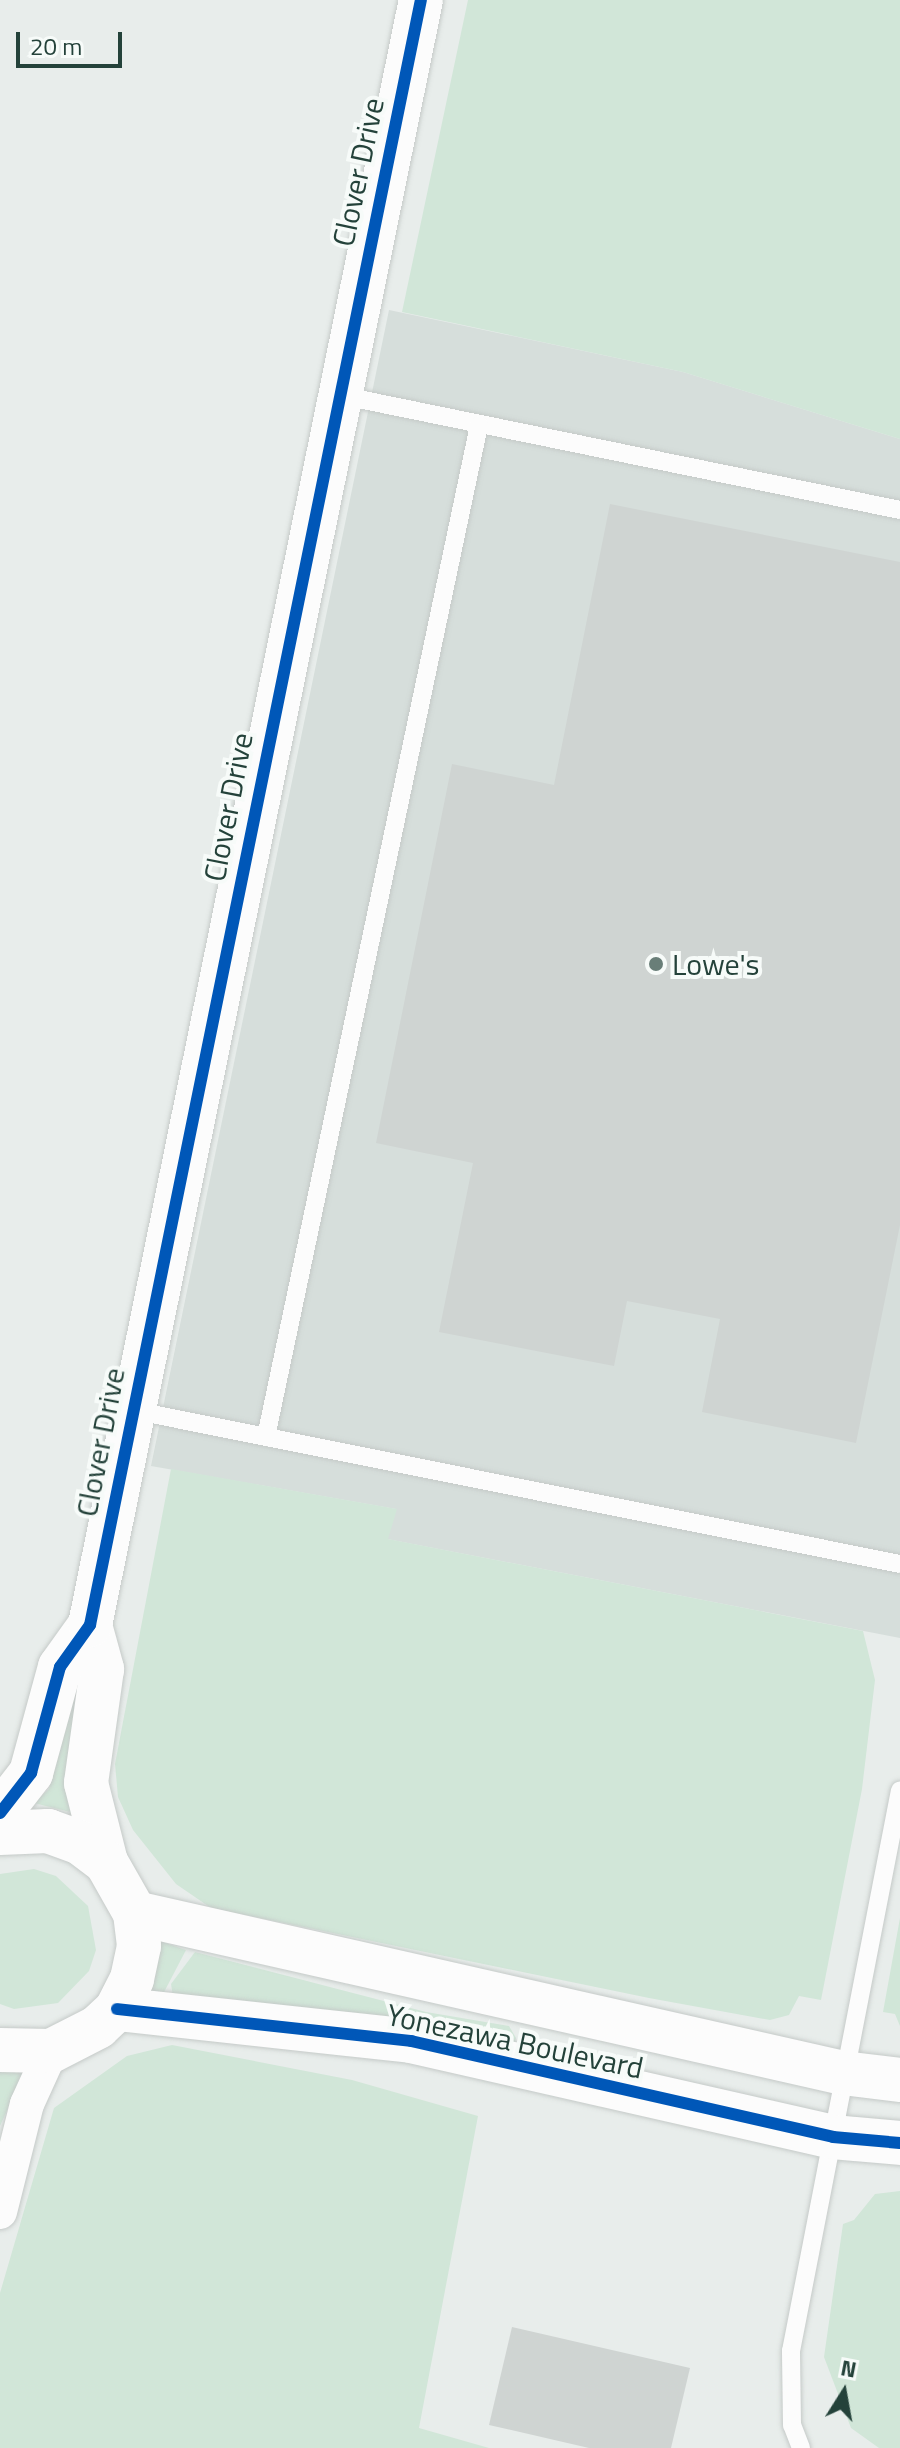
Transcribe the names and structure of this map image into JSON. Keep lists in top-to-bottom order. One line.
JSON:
{"streets":{"street":["Clover Drive","Yonezawa Boulevard"]},"places":["Lowe's"],"scale_bar":"20 m","north":"top"}
